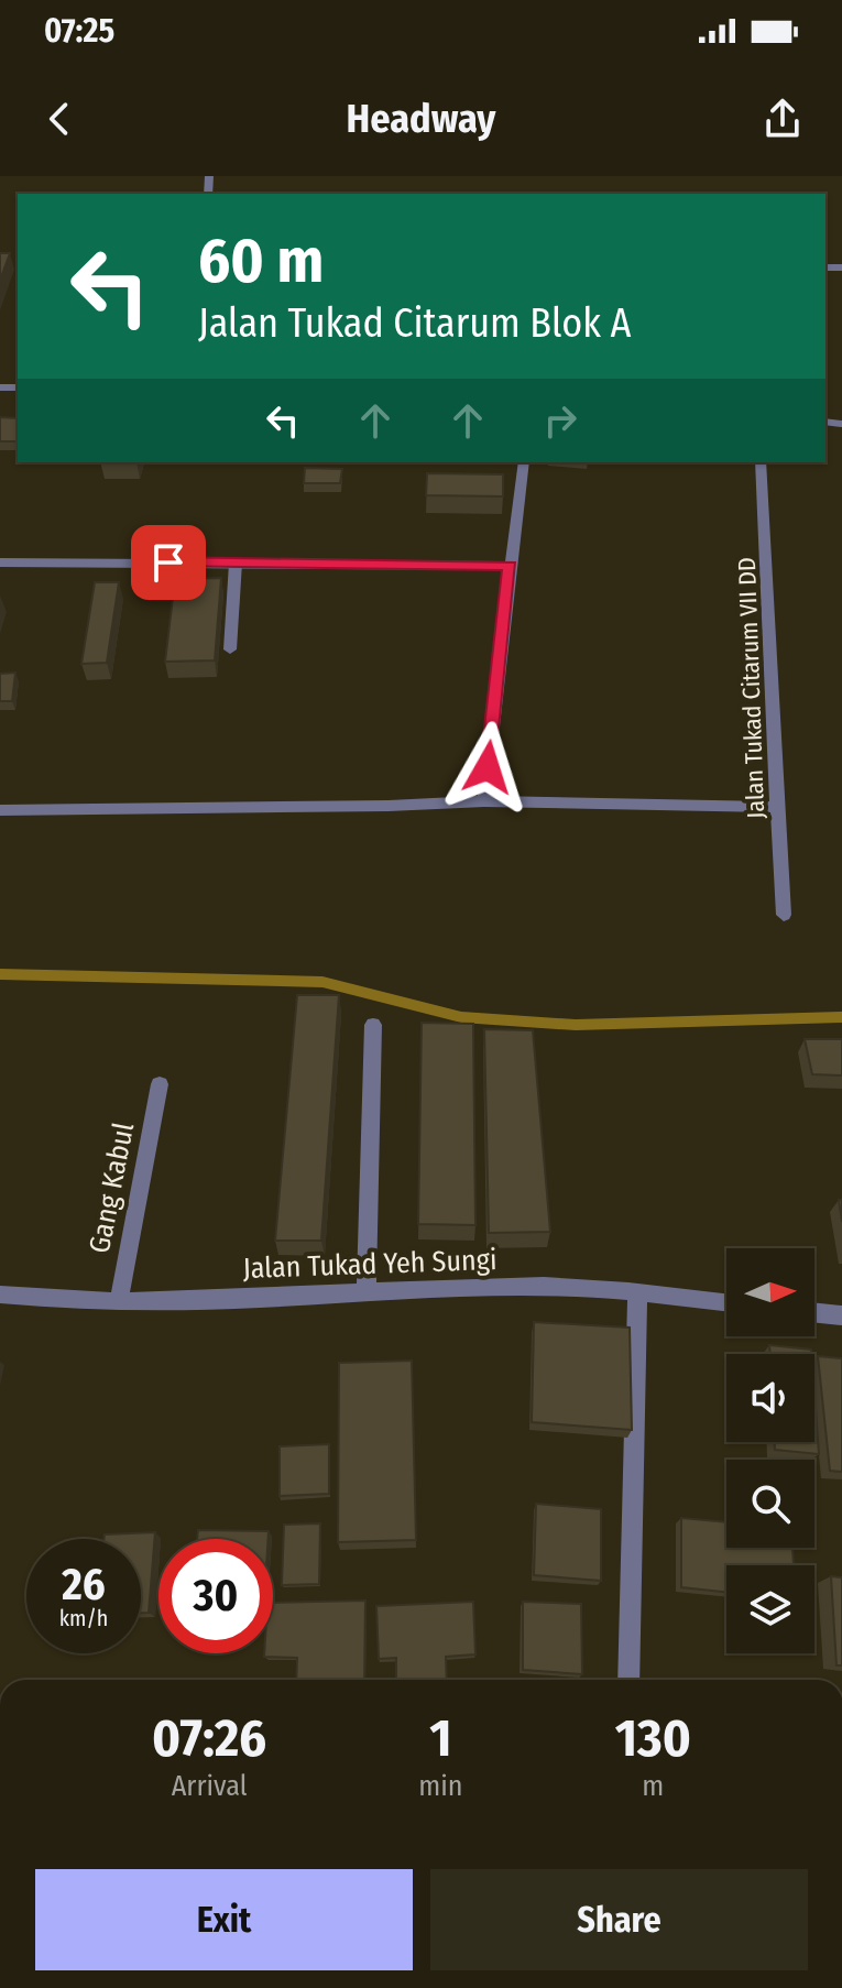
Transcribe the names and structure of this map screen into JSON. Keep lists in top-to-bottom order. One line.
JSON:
{"streets":{"street":["Jalan Tukad Citarum VII DD","Gang Kabul","Jalan Tukad Yeh Sungi"]},"crossings":[["Gang Kabul","Jalan Tukad Yeh Sungi"]],"north":"right","page":{"status":"07:25","header":"Headway","turn":["60 m","Jalan Tukad Citarum Blok A"],"speed":"26 km/h","limit":"30","eta":["07:26","Arrival","1","min","130","m"],"buttons":["Exit","Share"]}}
